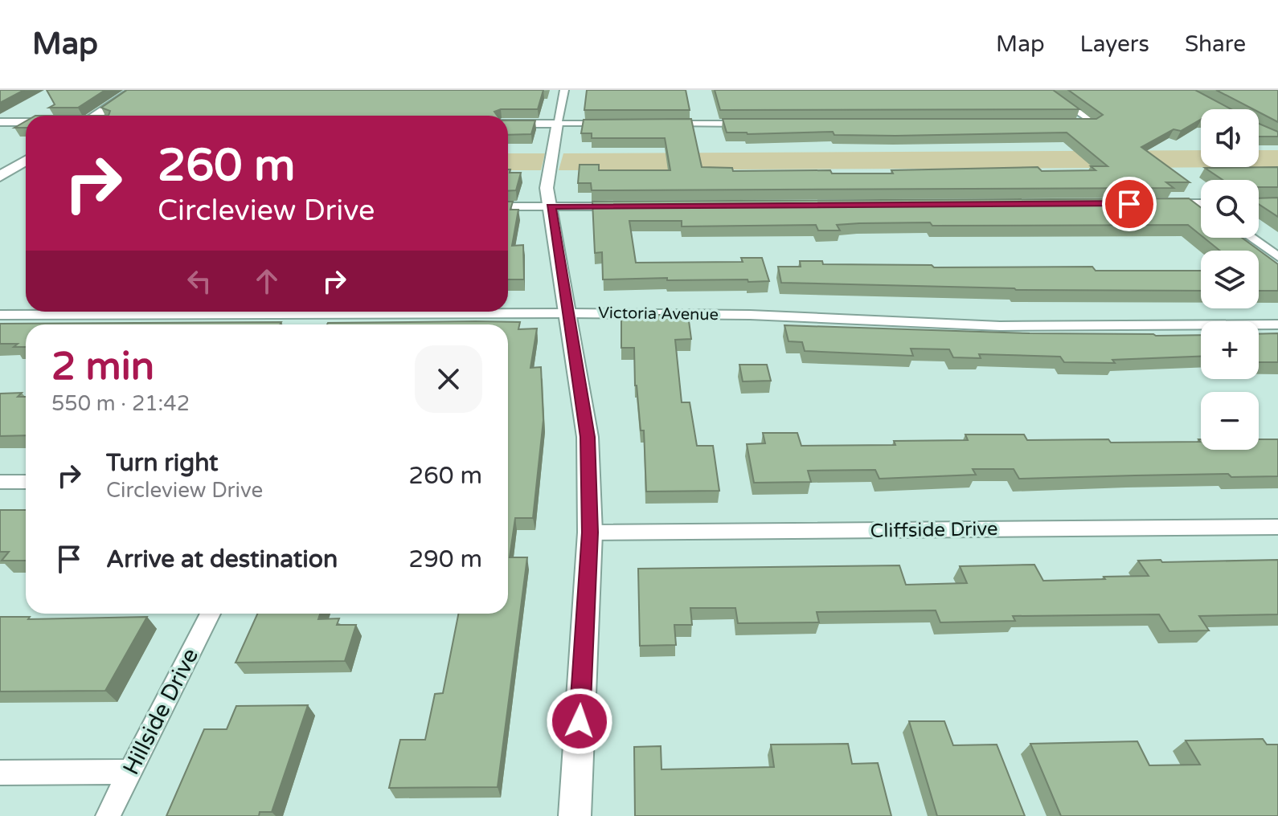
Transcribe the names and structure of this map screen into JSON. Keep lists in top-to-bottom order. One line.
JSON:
{"streets":{"street":["Victoria Avenue","Cliffside Drive","Hillside Drive"]},"page":{"header":"Map","nav":["Map","Layers","Share"],"map_buttons":["+","−"],"turn":["260 m","Circleview Drive"],"heading":["2 min","550 m · 21:42"],"list":[{"name":"Turn right","note":"Circleview Drive","value":"260 m"},{"name":"Arrive at destination","value":"290 m"}]}}
